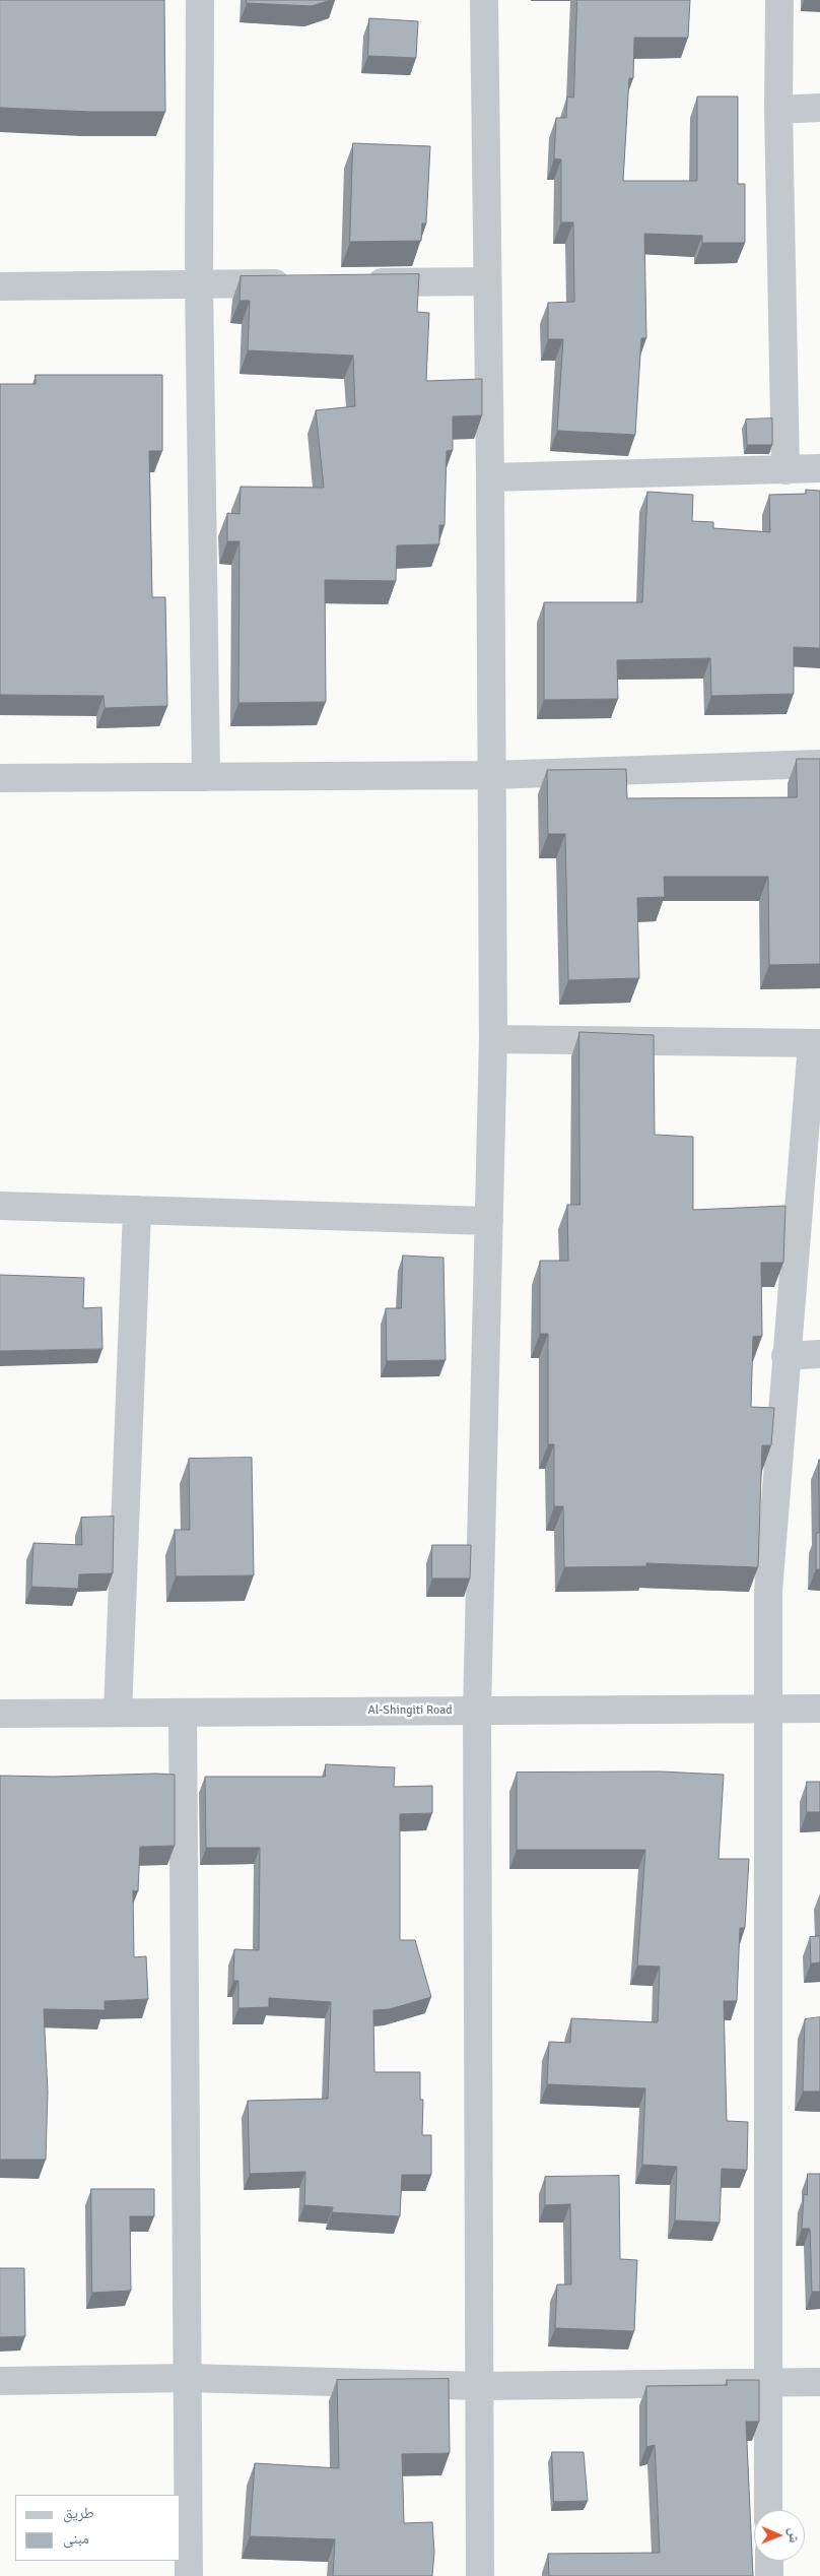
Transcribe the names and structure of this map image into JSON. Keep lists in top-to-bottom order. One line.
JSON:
{"streets":{"street":["Al-Shingiti Road"]},"legend":["طريق","مبنى"],"north":"right"}
